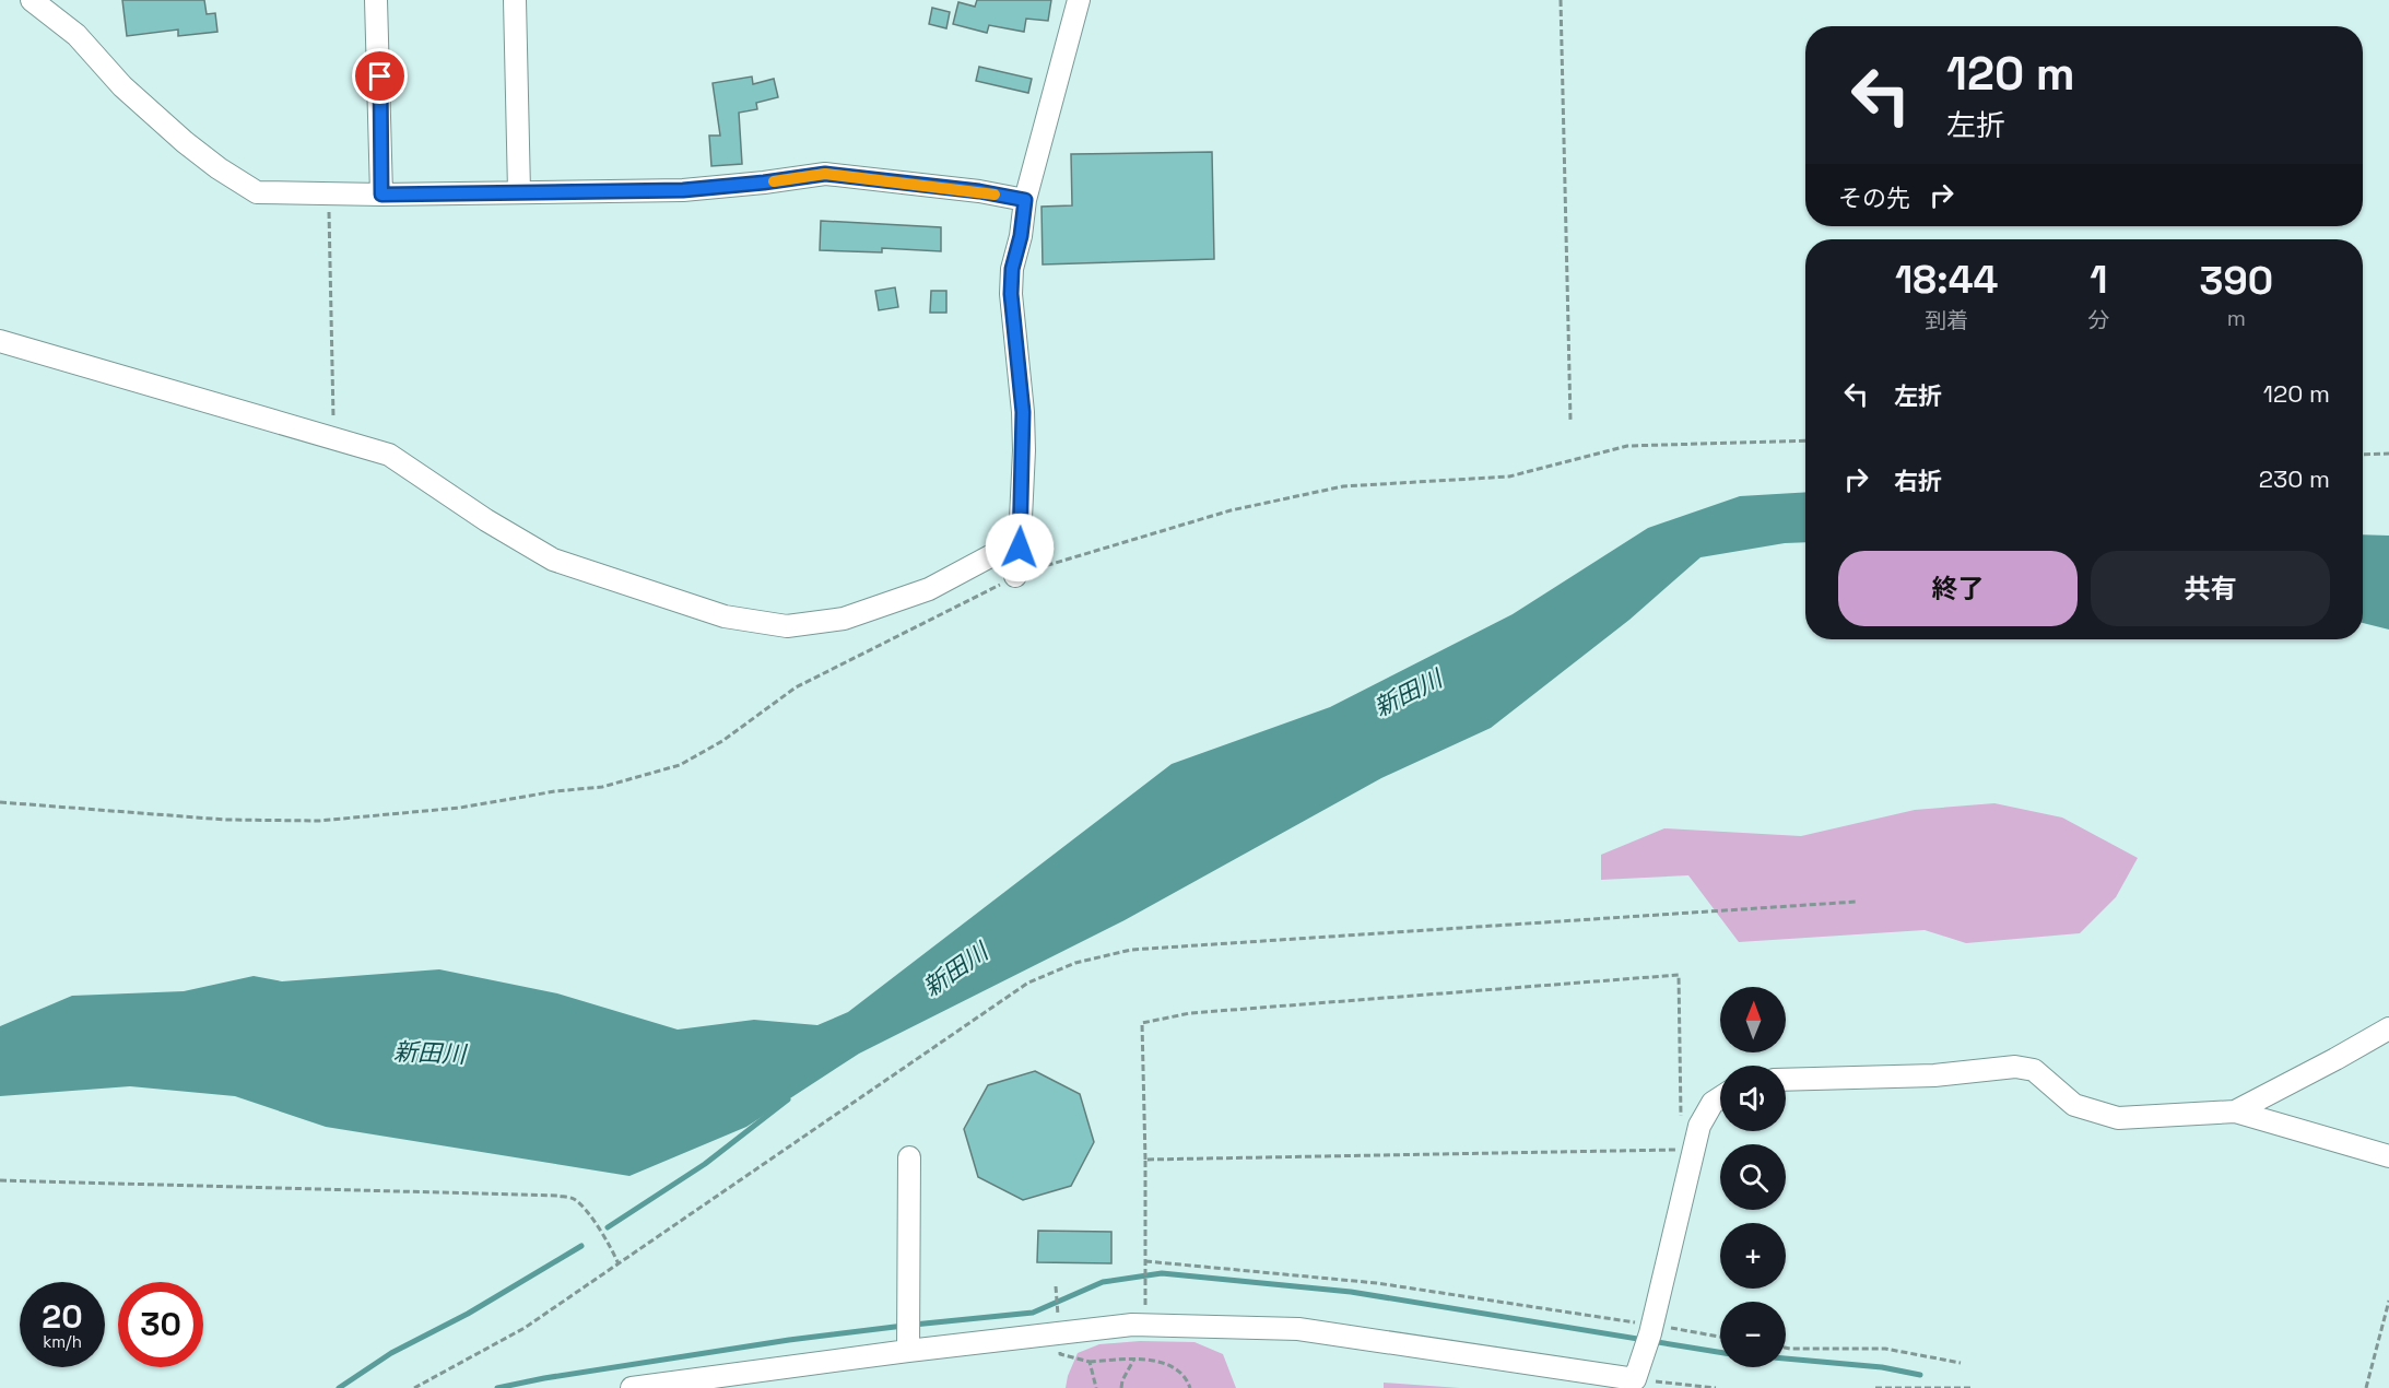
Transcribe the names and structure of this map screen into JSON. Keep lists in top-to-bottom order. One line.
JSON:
{"water":["新田川"],"north":"top","page":{"turn":["120 m","左折"],"then":"その先","eta":["18:44","到着","1","分","390","m"],"list":[{"name":"左折","value":"120 m"},{"name":"右折","value":"230 m"}],"buttons":["終了","共有"],"map_buttons":["+","−"],"speed":"20 km/h","limit":"30"}}
